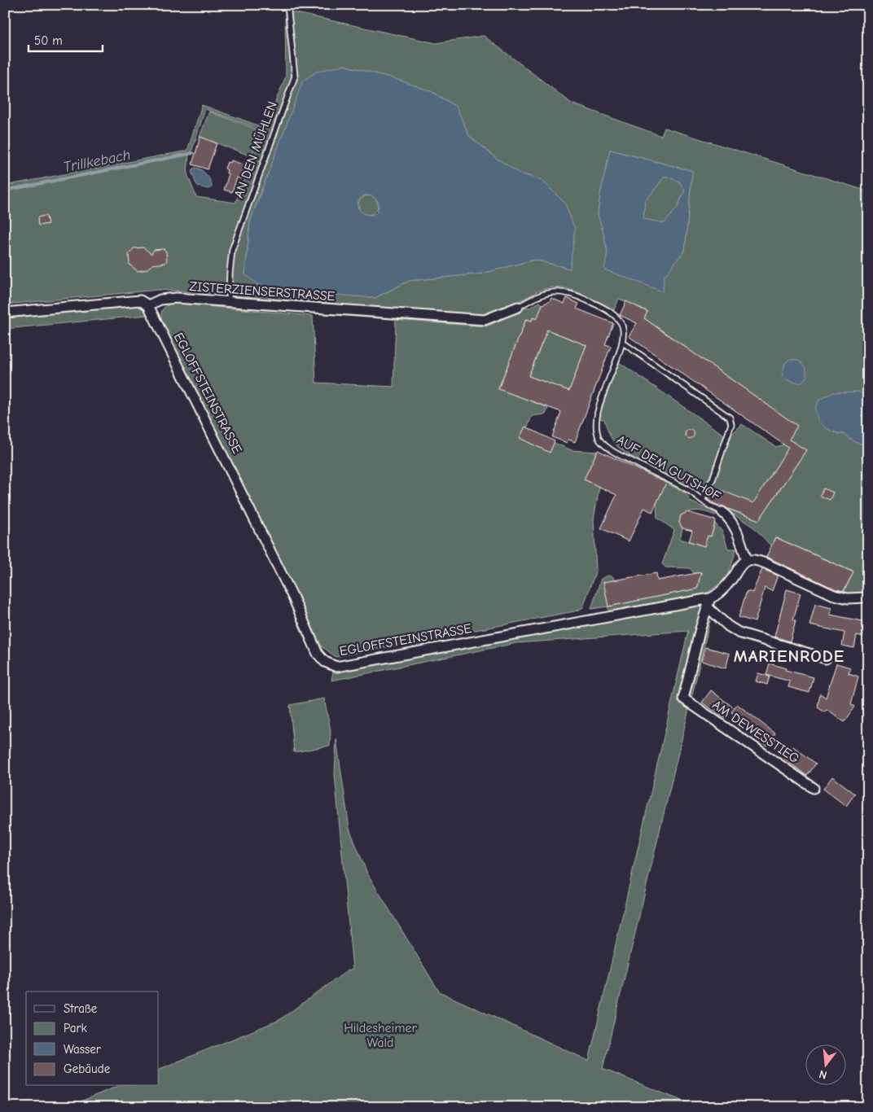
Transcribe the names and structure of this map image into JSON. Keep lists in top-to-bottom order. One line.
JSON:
{"streets":{"street":["ZISTERZIENSERSTRASSE","EGLOFFSTEINSTRASSE","AM DEWESSTIEG"],"lane":["AN DEN MÜHLEN","AUF DEM GUTSHOF"]},"crossings":[["AN DEN MÜHLEN","ZISTERZIENSERSTRASSE"],["ZISTERZIENSERSTRASSE","EGLOFFSTEINSTRASSE"],["ZISTERZIENSERSTRASSE","AUF DEM GUTSHOF"],["EGLOFFSTEINSTRASSE","AM DEWESSTIEG"]],"districts":["MARIENRODE"],"water":["Trillkebach"],"parks":["Hildesheimer Wald"],"legend":["Straße","Park","Wasser","Gebäude"],"scale_bar":"50 m","north":"bottom"}
